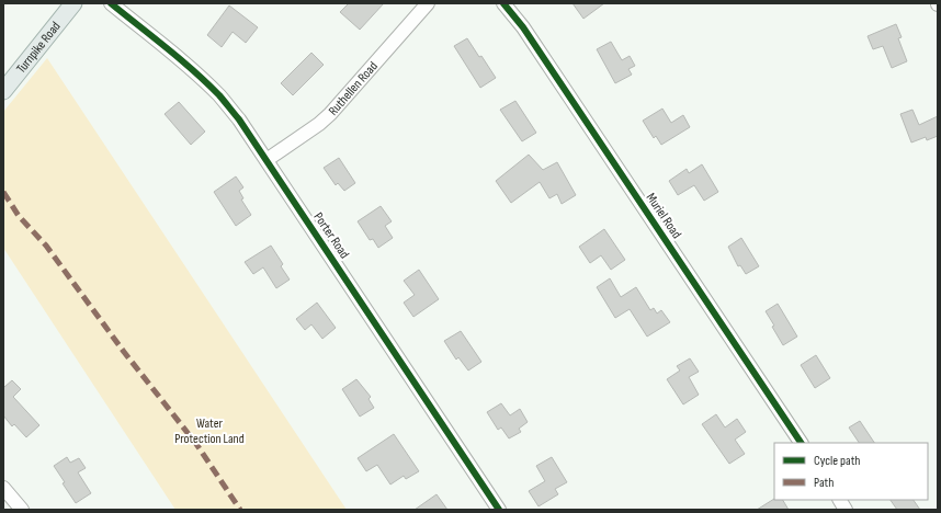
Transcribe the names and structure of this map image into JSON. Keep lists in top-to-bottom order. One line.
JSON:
{"streets":{"main road":["Turnpike Road"],"street":["Ruthellen Road","Muriel Road","Porter Road"]},"crossings":[["Ruthellen Road","Porter Road"]],"parks":["Water Protection Land"],"legend":["Cycle path","Path"]}
